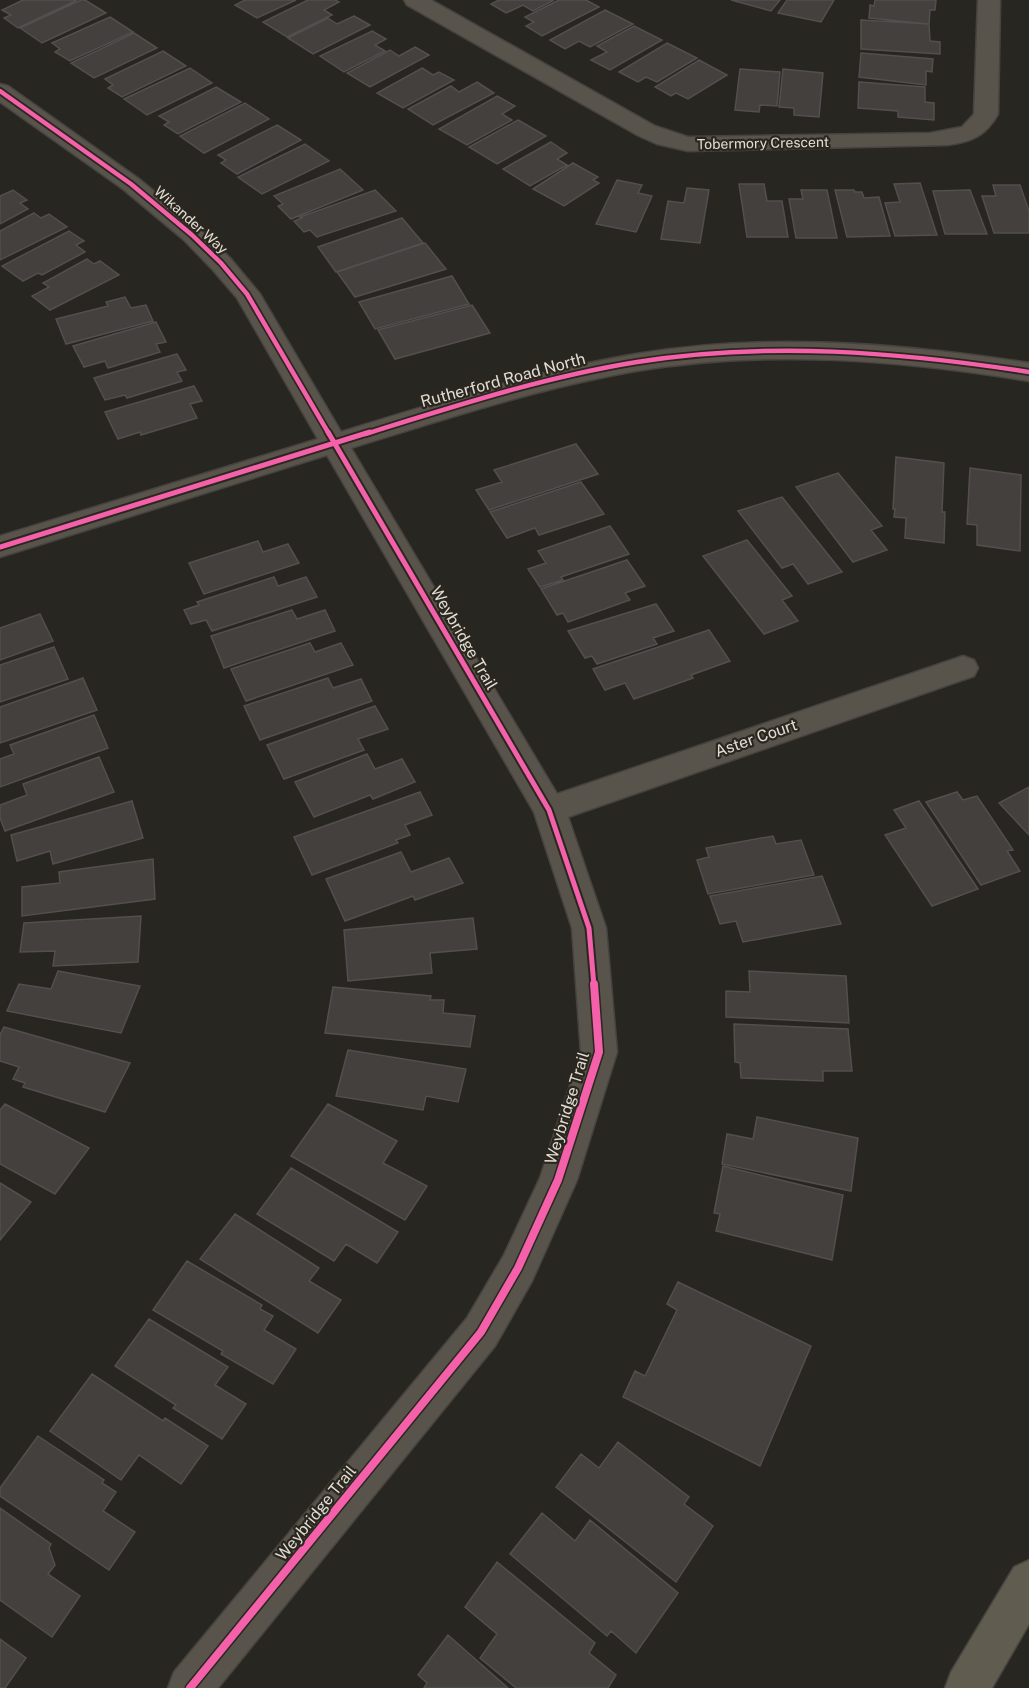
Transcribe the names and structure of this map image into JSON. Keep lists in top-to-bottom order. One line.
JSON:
{"streets":{"street":["Tobermory Crescent","Wikander Way","Rutherford Road North","Weybridge Trail","Aster Court"]},"crossings":[["Wikander Way","Rutherford Road North"],["Wikander Way","Weybridge Trail"],["Rutherford Road North","Weybridge Trail"],["Weybridge Trail","Aster Court"]]}
